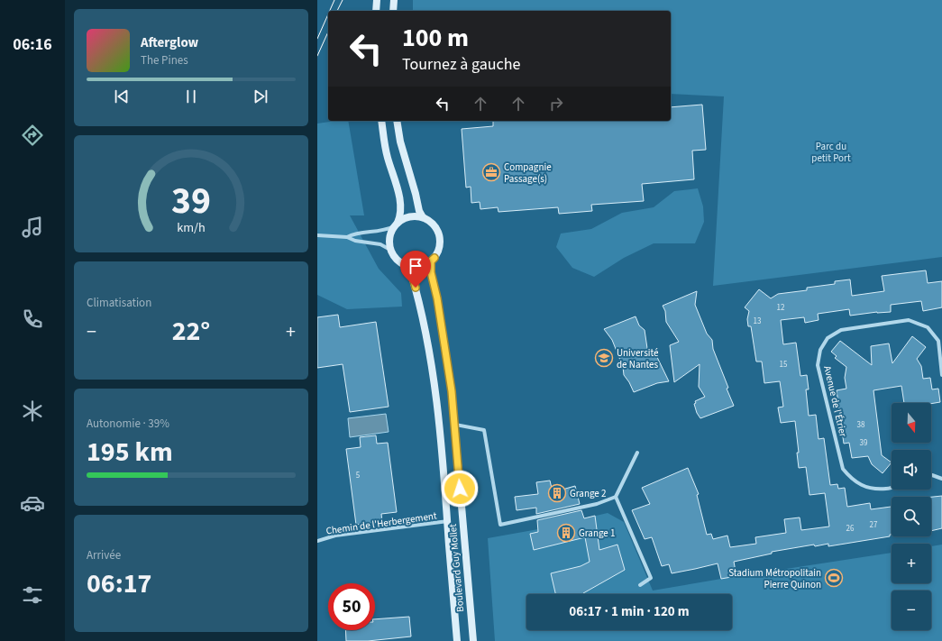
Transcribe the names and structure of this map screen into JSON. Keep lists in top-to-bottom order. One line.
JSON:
{"streets":{"main road":["Boulevard Guy Mollet"],"street":["Avenue de l'Étrier","Chemin de l'Herbergement"]},"crossings":[["Chemin de l'Herbergement","Boulevard Guy Mollet"]],"parks":["Parc du petit Port"],"places":{"office":["Compagnie Passage(s)"],"school or university":["Université de Nantes"],"building":["Grange 2","Grange 1"],"sports":["Stadium Métropolitain Pierre Quinon"]},"house_numbers":["12","13","15","38","39","5","27","26"],"north":"bottom","page":{"tabs":"06:16","turn":["100 m","Tournez à gauche"],"song":["Afterglow","The Pines"],"tile":["Climatisation",["Autonomie · 39%","195 km"],["Arrivée","06:17"]],"heat":["−","22°","+"],"map_buttons":["+","−"],"limit":"50","trip":"06:17 · 1 min · 120 m","gauge":["39","km/h"]}}
